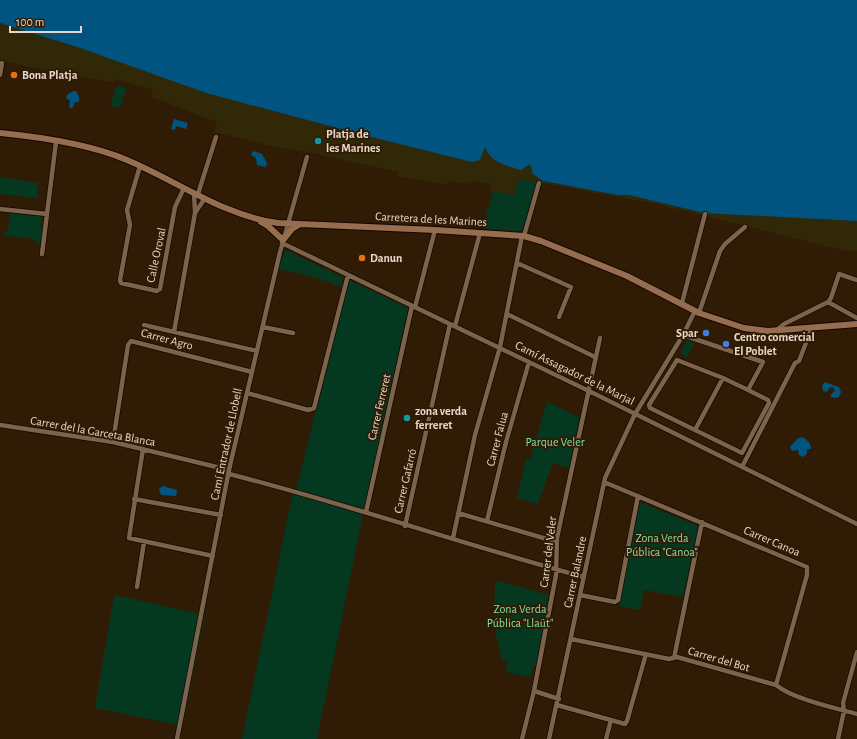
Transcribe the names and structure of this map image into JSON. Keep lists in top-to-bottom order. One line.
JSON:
{"streets":{"main road":["Carretera de les Marines"],"street":["Calle Oroval","Carrer Agro","Camí Assagador de la Marjal","Carrer Ferreret","Carrer del la Garceta Blanca","Carrer Falua","Camí Entrador de Llobell","Carrer Gafarró","Carrer Canoa","Carrer del Veler","Carrer Balandre","Carrer del Bot"]},"crossings":[["Carretera de les Marines","Calle Oroval"],["Carretera de les Marines","Carrer Ferreret"],["Carretera de les Marines","Camí Entrador de Llobell"],["Carretera de les Marines","Carrer Gafarró"],["Carretera de les Marines","Carrer Balandre"],["Carrer Agro","Carrer del la Garceta Blanca"],["Carrer Agro","Camí Entrador de Llobell"],["Camí Assagador de la Marjal","Carrer Ferreret"],["Camí Assagador de la Marjal","Carrer Falua"],["Camí Assagador de la Marjal","Camí Entrador de Llobell"],["Camí Assagador de la Marjal","Carrer Gafarró"],["Camí Assagador de la Marjal","Carrer del Veler"],["Camí Assagador de la Marjal","Carrer Balandre"],["Carrer Ferreret","Carrer del la Garceta Blanca"],["Carrer del la Garceta Blanca","Camí Entrador de Llobell"],["Carrer del la Garceta Blanca","Carrer Gafarró"],["Carrer del la Garceta Blanca","Carrer del Veler"],["Carrer del la Garceta Blanca","Carrer Balandre"],["Carrer Canoa","Carrer Balandre"],["Carrer Canoa","Carrer del Bot"],["Carrer Balandre","Carrer del Bot"]],"parks":["Parque Veler","Zona Verda Pública \"Canoa\"","Zona Verda Pública \"Llaüt\""],"places":["Bona Platja","Platja de les Marines","Danun","Spar","Centro comercial El Poblet","zona verda ferreret"],"scale_bar":"100 m"}
